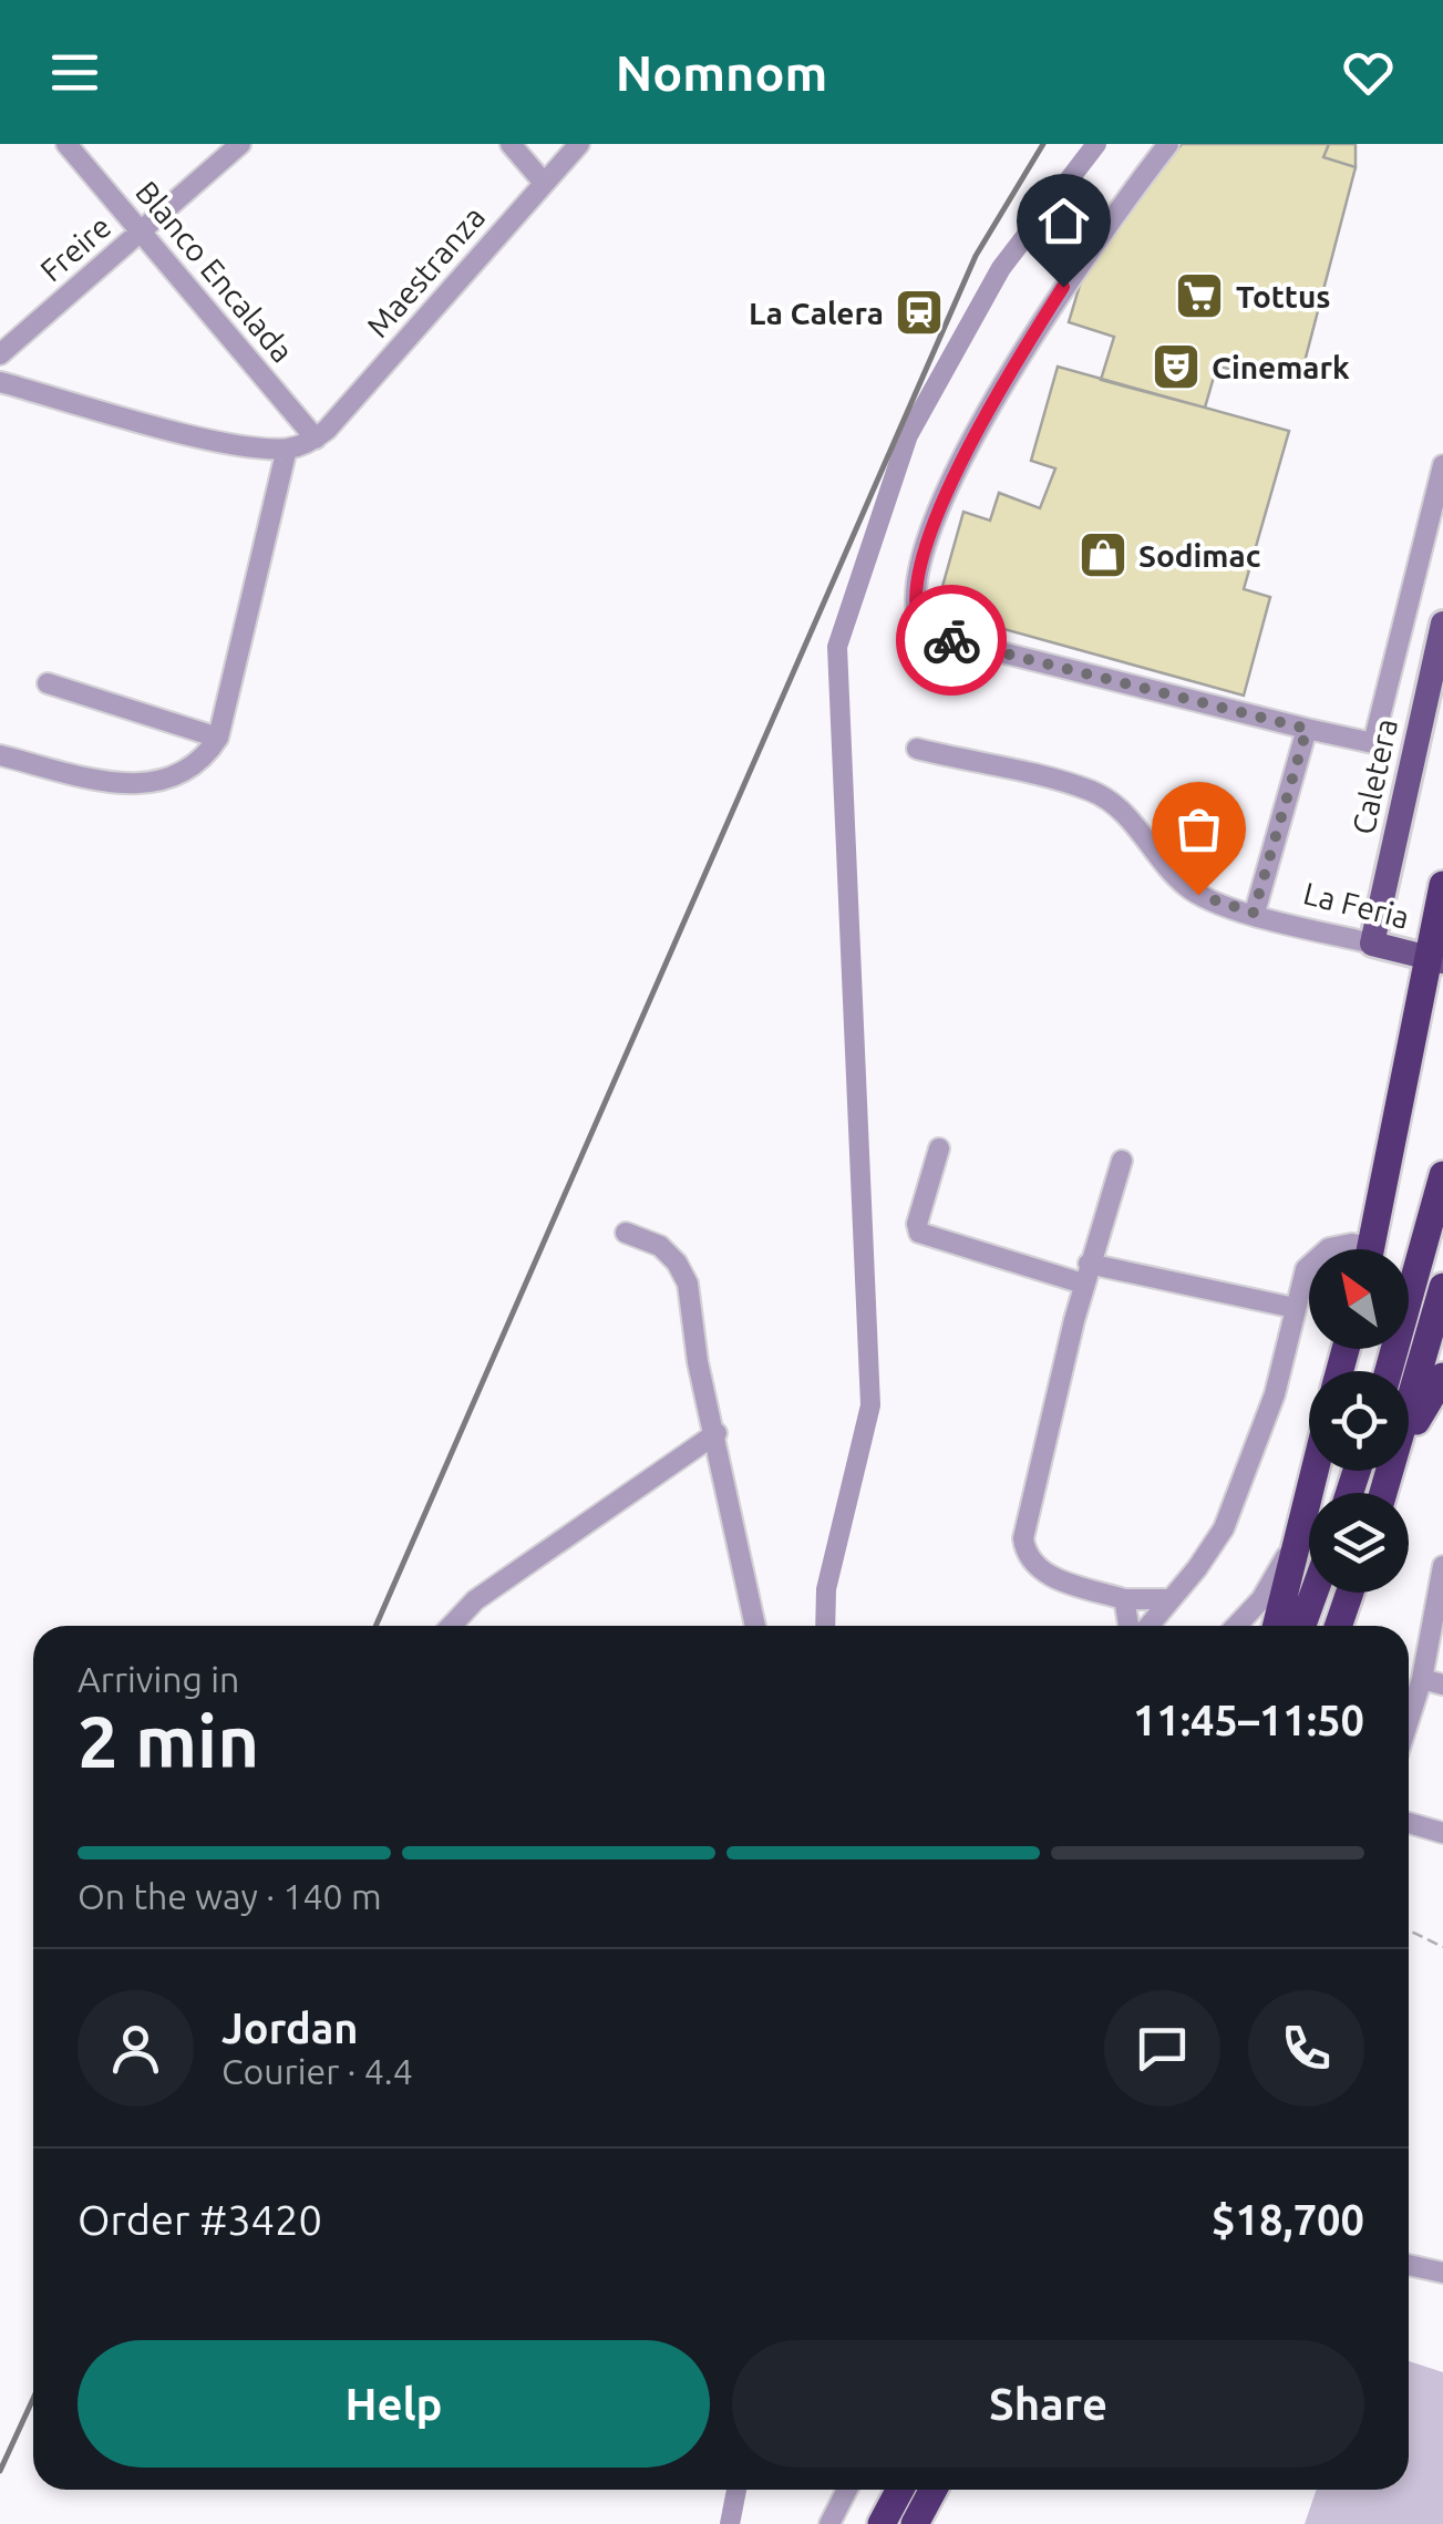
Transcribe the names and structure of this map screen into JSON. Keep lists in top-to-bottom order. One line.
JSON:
{"streets":{"main road":["Caletera","La Feria"],"street":["Freire","Blanco Encalada","Maestranza"]},"crossings":[["Freire","Blanco Encalada"],["Blanco Encalada","Maestranza"],["Caletera","La Feria"]],"places":{"supermarket":["Tottus"],"station":["La Calera"],"theatre":["Cinemark"],"shop":["Sodimac"]},"north":"top left","page":{"header":"Nomnom","heading":["2 min","Arriving in","11:45–11:50"],"panel":["Jordan","Courier · 4.4","Order #3420","$18,700"],"bar":"On the way · 140 m","buttons":["Help","Share"]}}
